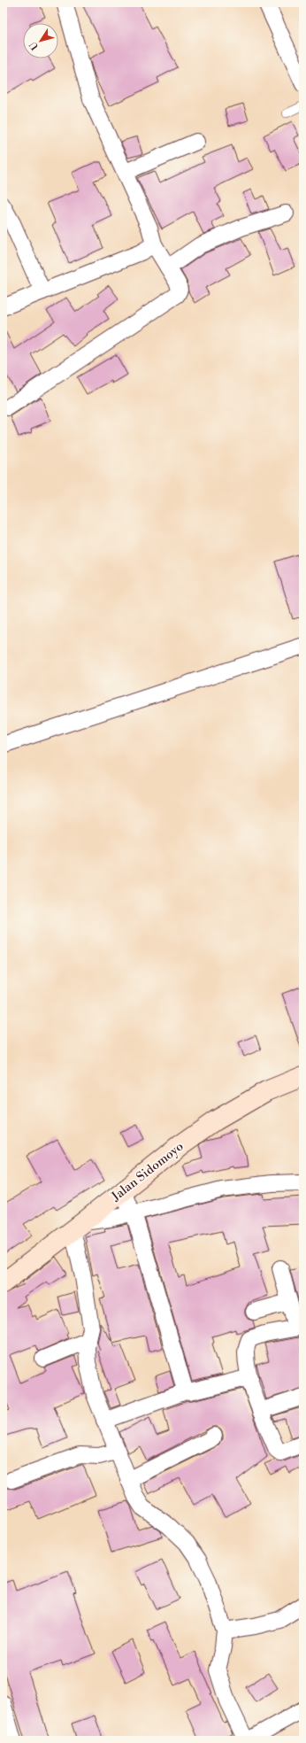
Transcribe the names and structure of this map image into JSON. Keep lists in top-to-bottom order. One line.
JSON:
{"streets":{"main road":["Jalan Sidomoyo"]},"north":"bottom left"}
